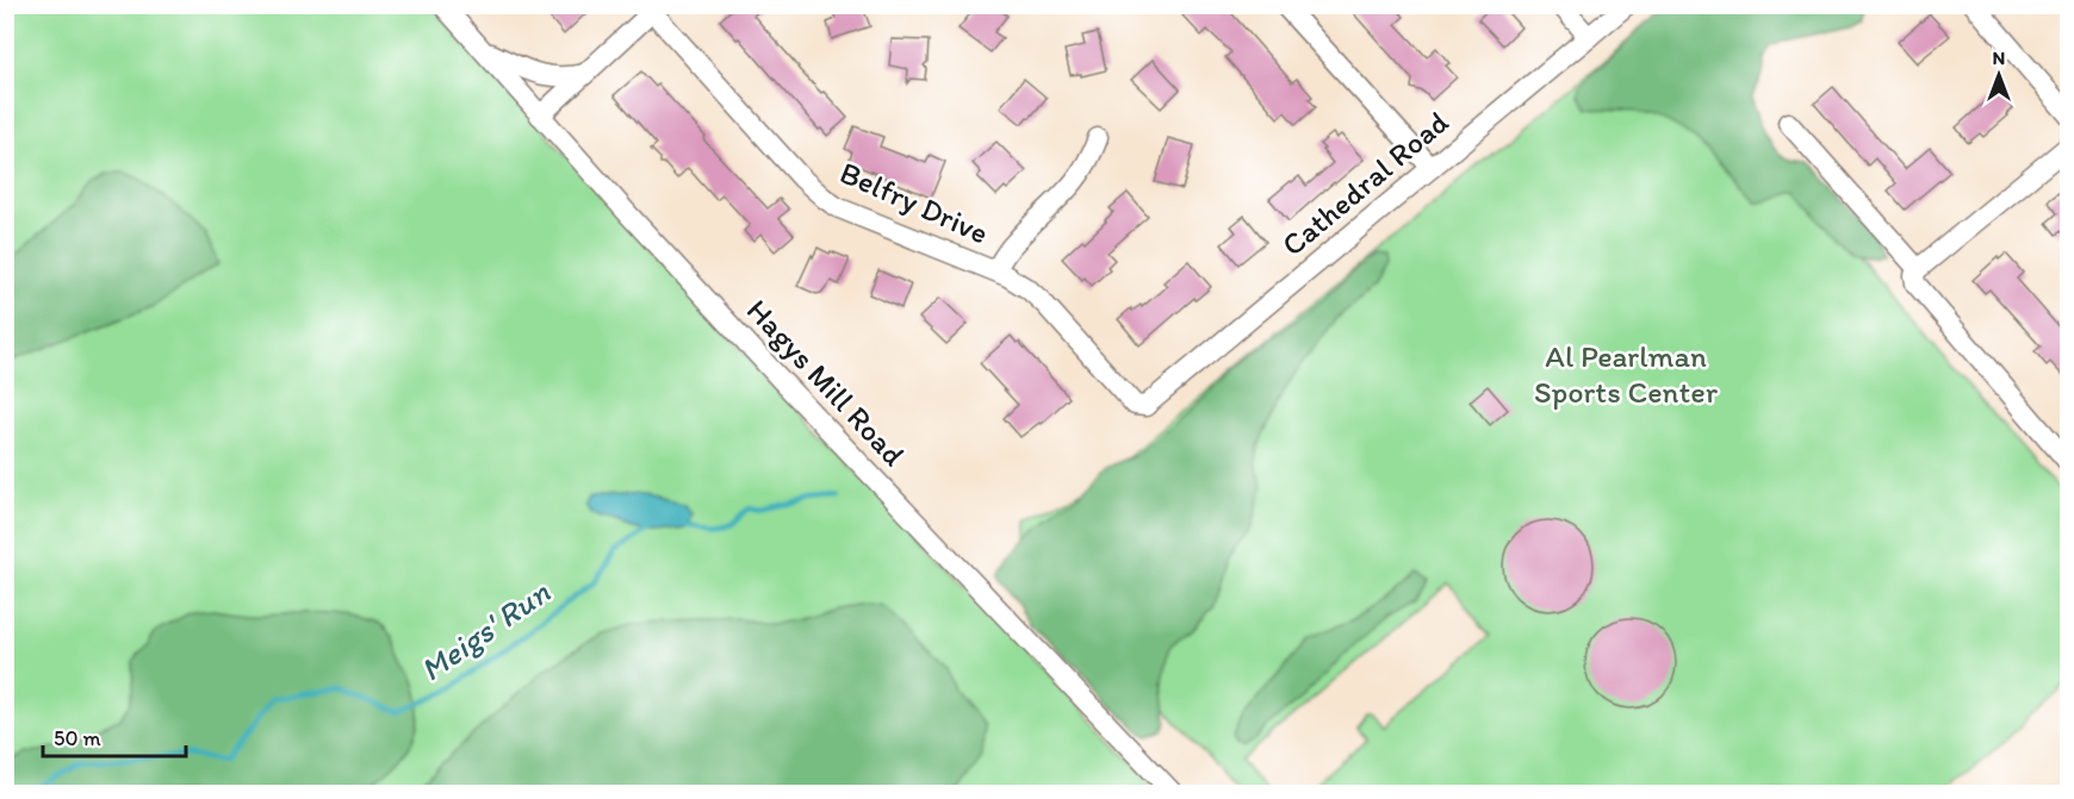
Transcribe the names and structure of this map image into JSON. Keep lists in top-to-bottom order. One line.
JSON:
{"streets":{"street":["Cathedral Road","Belfry Drive","Hagys Mill Road"]},"crossings":[["Cathedral Road","Belfry Drive"]],"water":["Meigs' Run"],"parks":["Al Pearlman Sports Center"],"scale_bar":"50 m","north":"top"}
